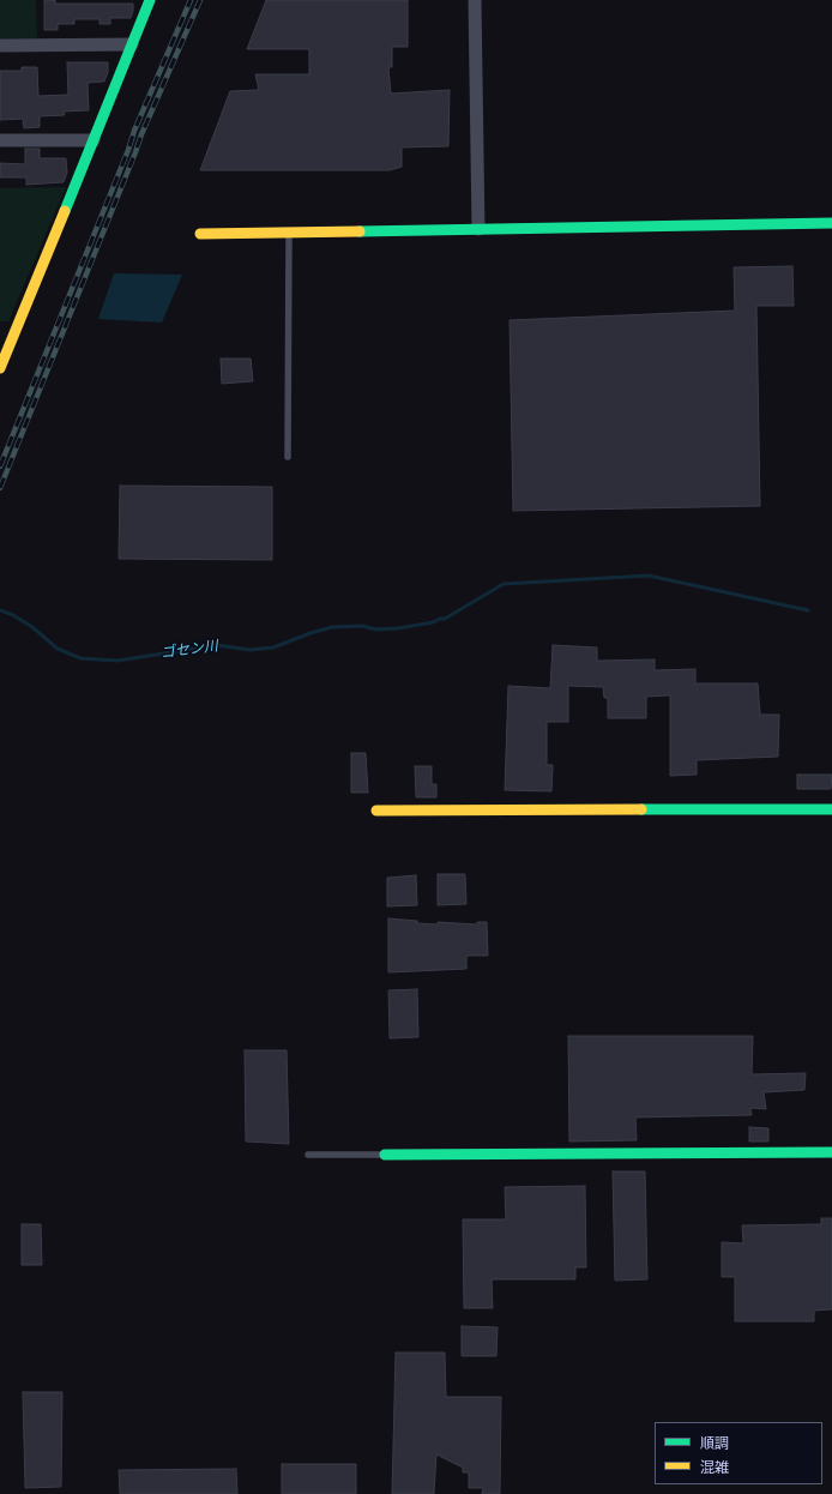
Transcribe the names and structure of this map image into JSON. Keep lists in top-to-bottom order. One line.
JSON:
{"water":["ゴセン川"],"legend":["順調","混雑"]}
